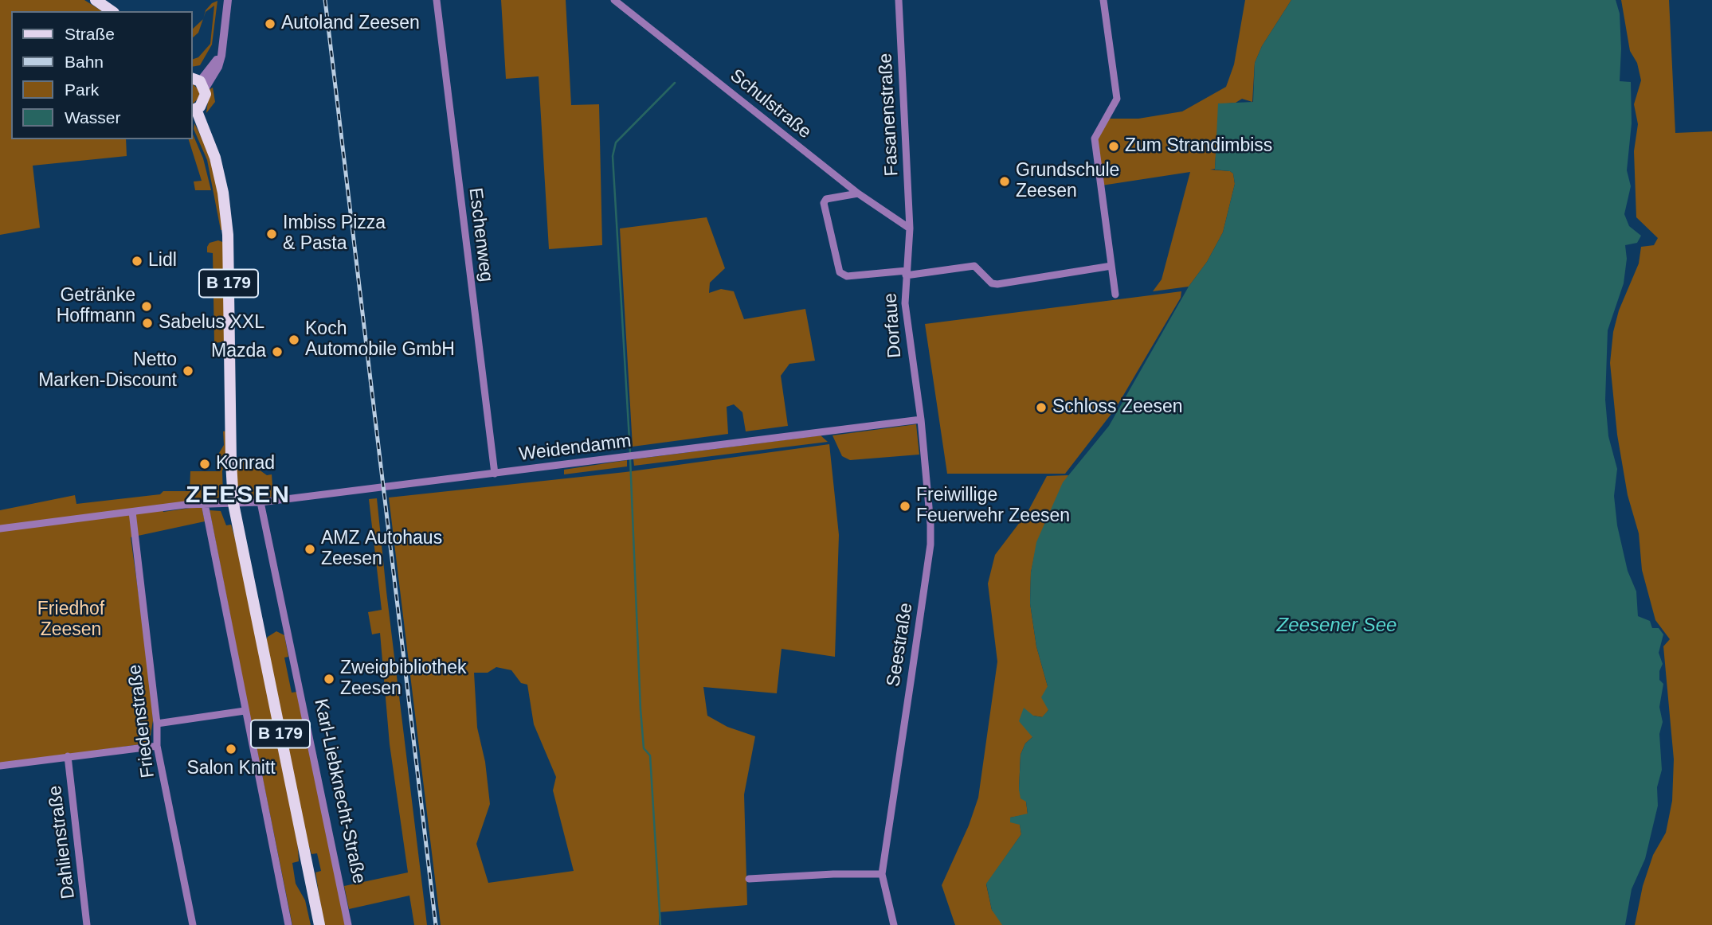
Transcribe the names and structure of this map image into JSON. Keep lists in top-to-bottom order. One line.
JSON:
{"streets":{"main road":["B 179"],"street":["Schulstraße","Fasanenstraße","Eschenweg","Dorfaue","Weidendamm","Seestraße","Friedenstraße","Karl-Liebknecht-Straße","Dahlienstraße"]},"crossings":[["Schulstraße","Fasanenstraße"],["Schulstraße","Dorfaue"],["Fasanenstraße","Dorfaue"],["Eschenweg","Weidendamm"],["B 179","Weidendamm"],["Dorfaue","Weidendamm"],["Dorfaue","Seestraße"],["Weidendamm","Seestraße"],["Weidendamm","Friedenstraße"],["Weidendamm","Karl-Liebknecht-Straße"]],"districts":["ZEESEN"],"water":["Zeesener See"],"parks":["Friedhof Zeesen"],"places":["Autoland Zeesen","Zum Strandimbiss","Grundschule Zeesen","Imbiss Pizza & Pasta","Lidl","Getränke Hoffmann","Sabelus XXL","Koch Automobile GmbH","Mazda","Netto Marken-Discount","Schloss Zeesen","Konrad","Freiwillige Feuerwehr Zeesen","AMZ Autohaus Zeesen","Zweigbibliothek Zeesen","Salon Knitt"],"legend":["Straße","Bahn","Park","Wasser"]}
